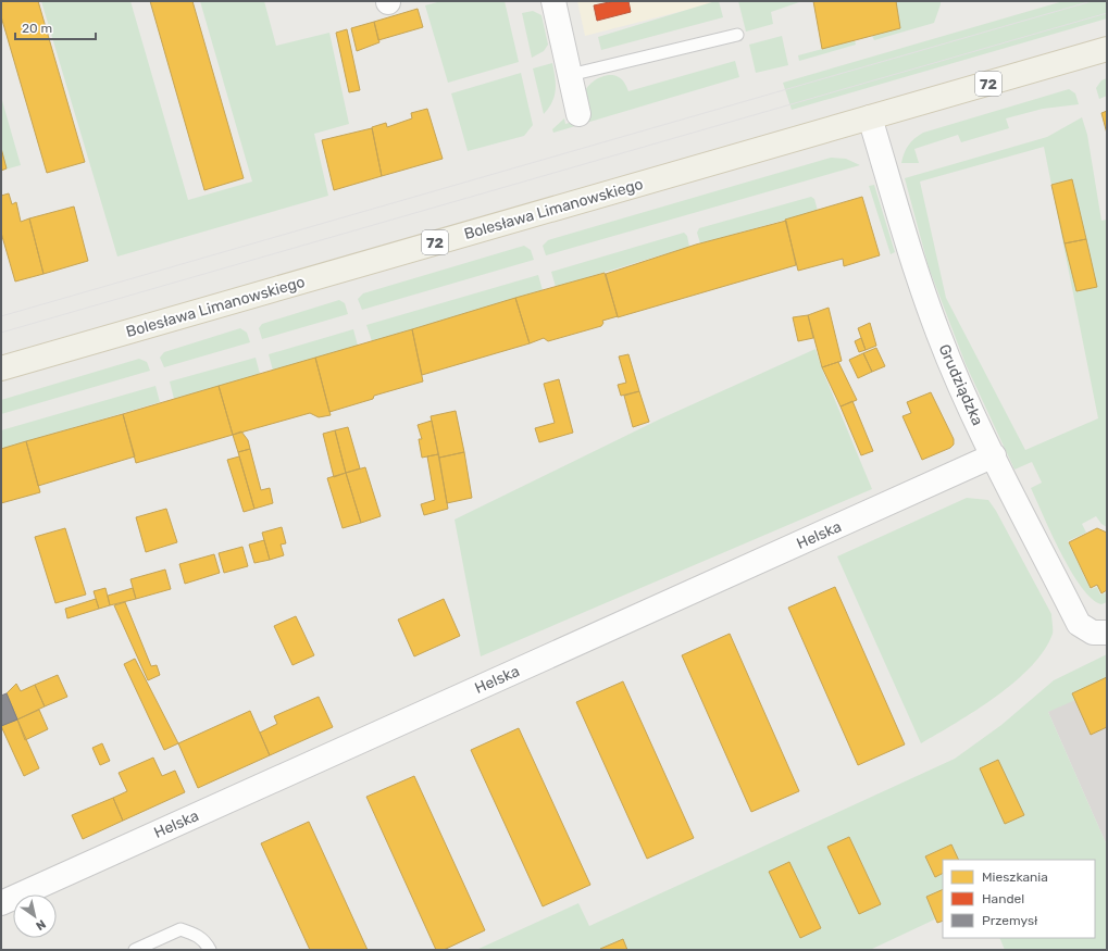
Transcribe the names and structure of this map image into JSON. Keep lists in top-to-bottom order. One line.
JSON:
{"streets":{"main road":["72","Bolesława Limanowskiego"],"street":["Grudziądzka","Helska"]},"crossings":[["Bolesława Limanowskiego","Grudziądzka"],["Grudziądzka","Helska"]],"legend":["Mieszkania","Handel","Przemysł"],"scale_bar":"20 m","north":"bottom right"}
